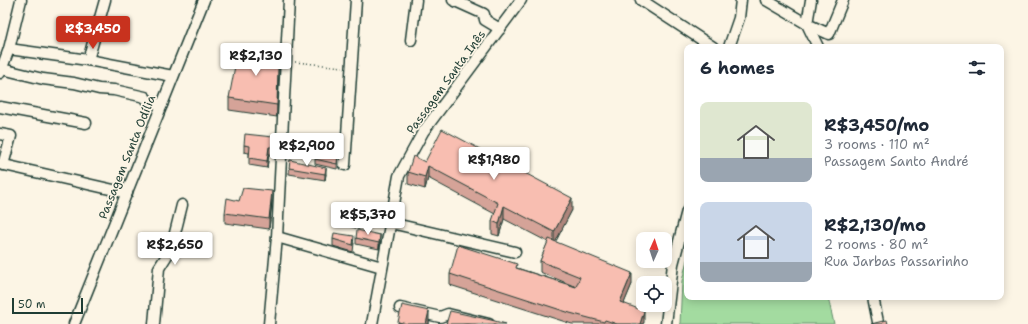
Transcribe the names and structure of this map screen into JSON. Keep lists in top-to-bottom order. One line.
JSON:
{"streets":{"street":["Passagem Santa Inês","Passagem Santa Odília"]},"scale_bar":"50 m","north":"top","page":{"price":["R$3,450","R$2,130","R$2,900","R$1,980","R$5,370","R$2,650"],"heading":"6 homes","list":[{"name":"R$3,450/mo","note":"3 rooms · 110 m² · Passagem Santo André"},{"name":"R$2,130/mo","note":"2 rooms · 80 m² · Rua Jarbas Passarinho"}],"scale":"50 m"}}
